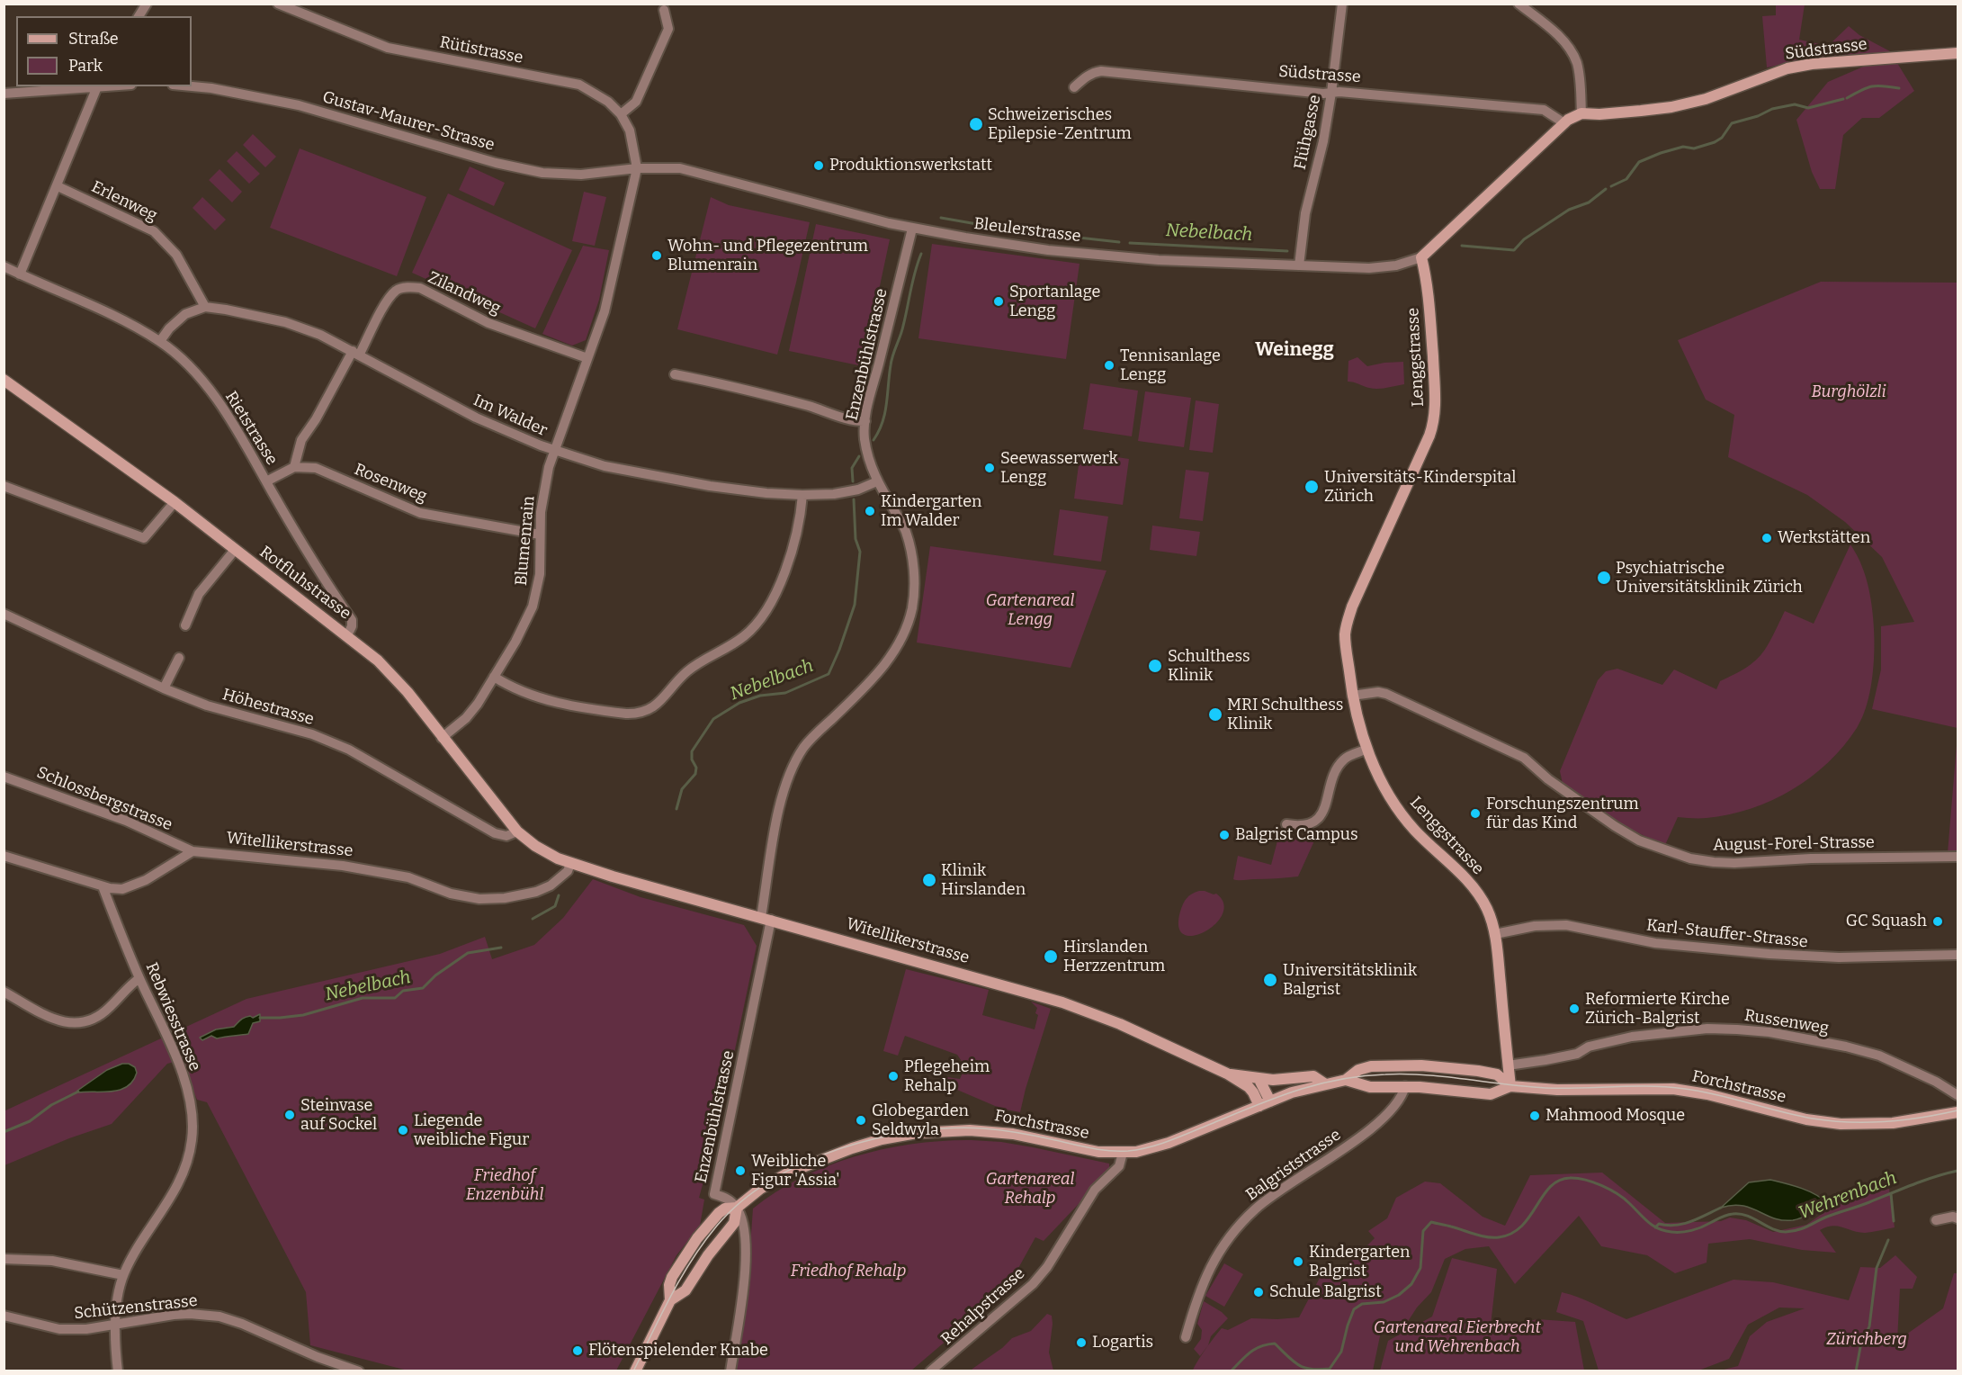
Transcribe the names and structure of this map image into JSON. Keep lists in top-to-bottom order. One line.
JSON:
{"streets":{"main road":["Südstrasse","Lenggstrasse","Rotfluhstrasse","Witellikerstrasse","Forchstrasse"],"street":["Rütistrasse","Gustav-Maurer-Strasse","Flühgasse","Erlenweg","Bleulerstrasse","Zilandweg","Enzenbühlstrasse","Im Walder","Rietstrasse","Rosenweg","Blumenrain","Höhestrasse","Schlossbergstrasse","August-Forel-Strasse","Karl-Stauffer-Strasse","Rebwiesstrasse","Russenweg","Balgriststrasse","Rehalpstrasse","Schützenstrasse"]},"crossings":[["Südstrasse","Flühgasse"],["Rütistrasse","Gustav-Maurer-Strasse"],["Rütistrasse","Bleulerstrasse"],["Rütistrasse","Blumenrain"],["Gustav-Maurer-Strasse","Bleulerstrasse"],["Gustav-Maurer-Strasse","Blumenrain"],["Flühgasse","Bleulerstrasse"],["Erlenweg","Im Walder"],["Bleulerstrasse","Enzenbühlstrasse"],["Bleulerstrasse","Lenggstrasse"],["Bleulerstrasse","Blumenrain"],["Zilandweg","Im Walder"],["Zilandweg","Blumenrain"],["Enzenbühlstrasse","Im Walder"],["Enzenbühlstrasse","Witellikerstrasse"],["Enzenbühlstrasse","Forchstrasse"],["Lenggstrasse","August-Forel-Strasse"],["Lenggstrasse","Karl-Stauffer-Strasse"],["Lenggstrasse","Russenweg"],["Lenggstrasse","Forchstrasse"],["Im Walder","Blumenrain"],["Rietstrasse","Rotfluhstrasse"],["Rosenweg","Blumenrain"],["Blumenrain","Rotfluhstrasse"],["Rotfluhstrasse","Höhestrasse"],["Rotfluhstrasse","Witellikerstrasse"],["Schlossbergstrasse","Witellikerstrasse"],["Witellikerstrasse","Forchstrasse"],["Rebwiesstrasse","Schützenstrasse"],["Forchstrasse","Balgriststrasse"],["Forchstrasse","Rehalpstrasse"]],"districts":["Weinegg"],"water":["Nebelbach","Wehrenbach"],"parks":["Burghölzli","Gartenareal Lengg","Friedhof Enzenbühl","Gartenareal Rehalp","Friedhof Rehalp","Gartenareal Eierbrecht und Wehrenbach","Zürichberg"],"places":["Schweizerisches Epilepsie-Zentrum","Produktionswerkstatt","Wohn- und Pflegezentrum Blumenrain","Sportanlage Lengg","Tennisanlage Lengg","Seewasserwerk Lengg","Universitäts-Kinderspital Zürich","Kindergarten Im Walder","Werkstätten","Psychiatrische Universitätsklinik Zürich","Schulthess Klinik","MRI Schulthess Klinik","Forschungszentrum für das Kind","Balgrist Campus","Klinik Hirslanden","GC Squash","Hirslanden Herzzentrum","Universitätsklinik Balgrist","Reformierte Kirche Zürich-Balgrist","Pflegeheim Rehalp","Steinvase auf Sockel","Mahmood Mosque","Globegarden Seldwyla","Liegende weibliche Figur","Weibliche Figur 'Assia'","Kindergarten Balgrist","Schule Balgrist","Logartis","Flötenspielender Knabe"],"legend":["Straße","Park"]}
